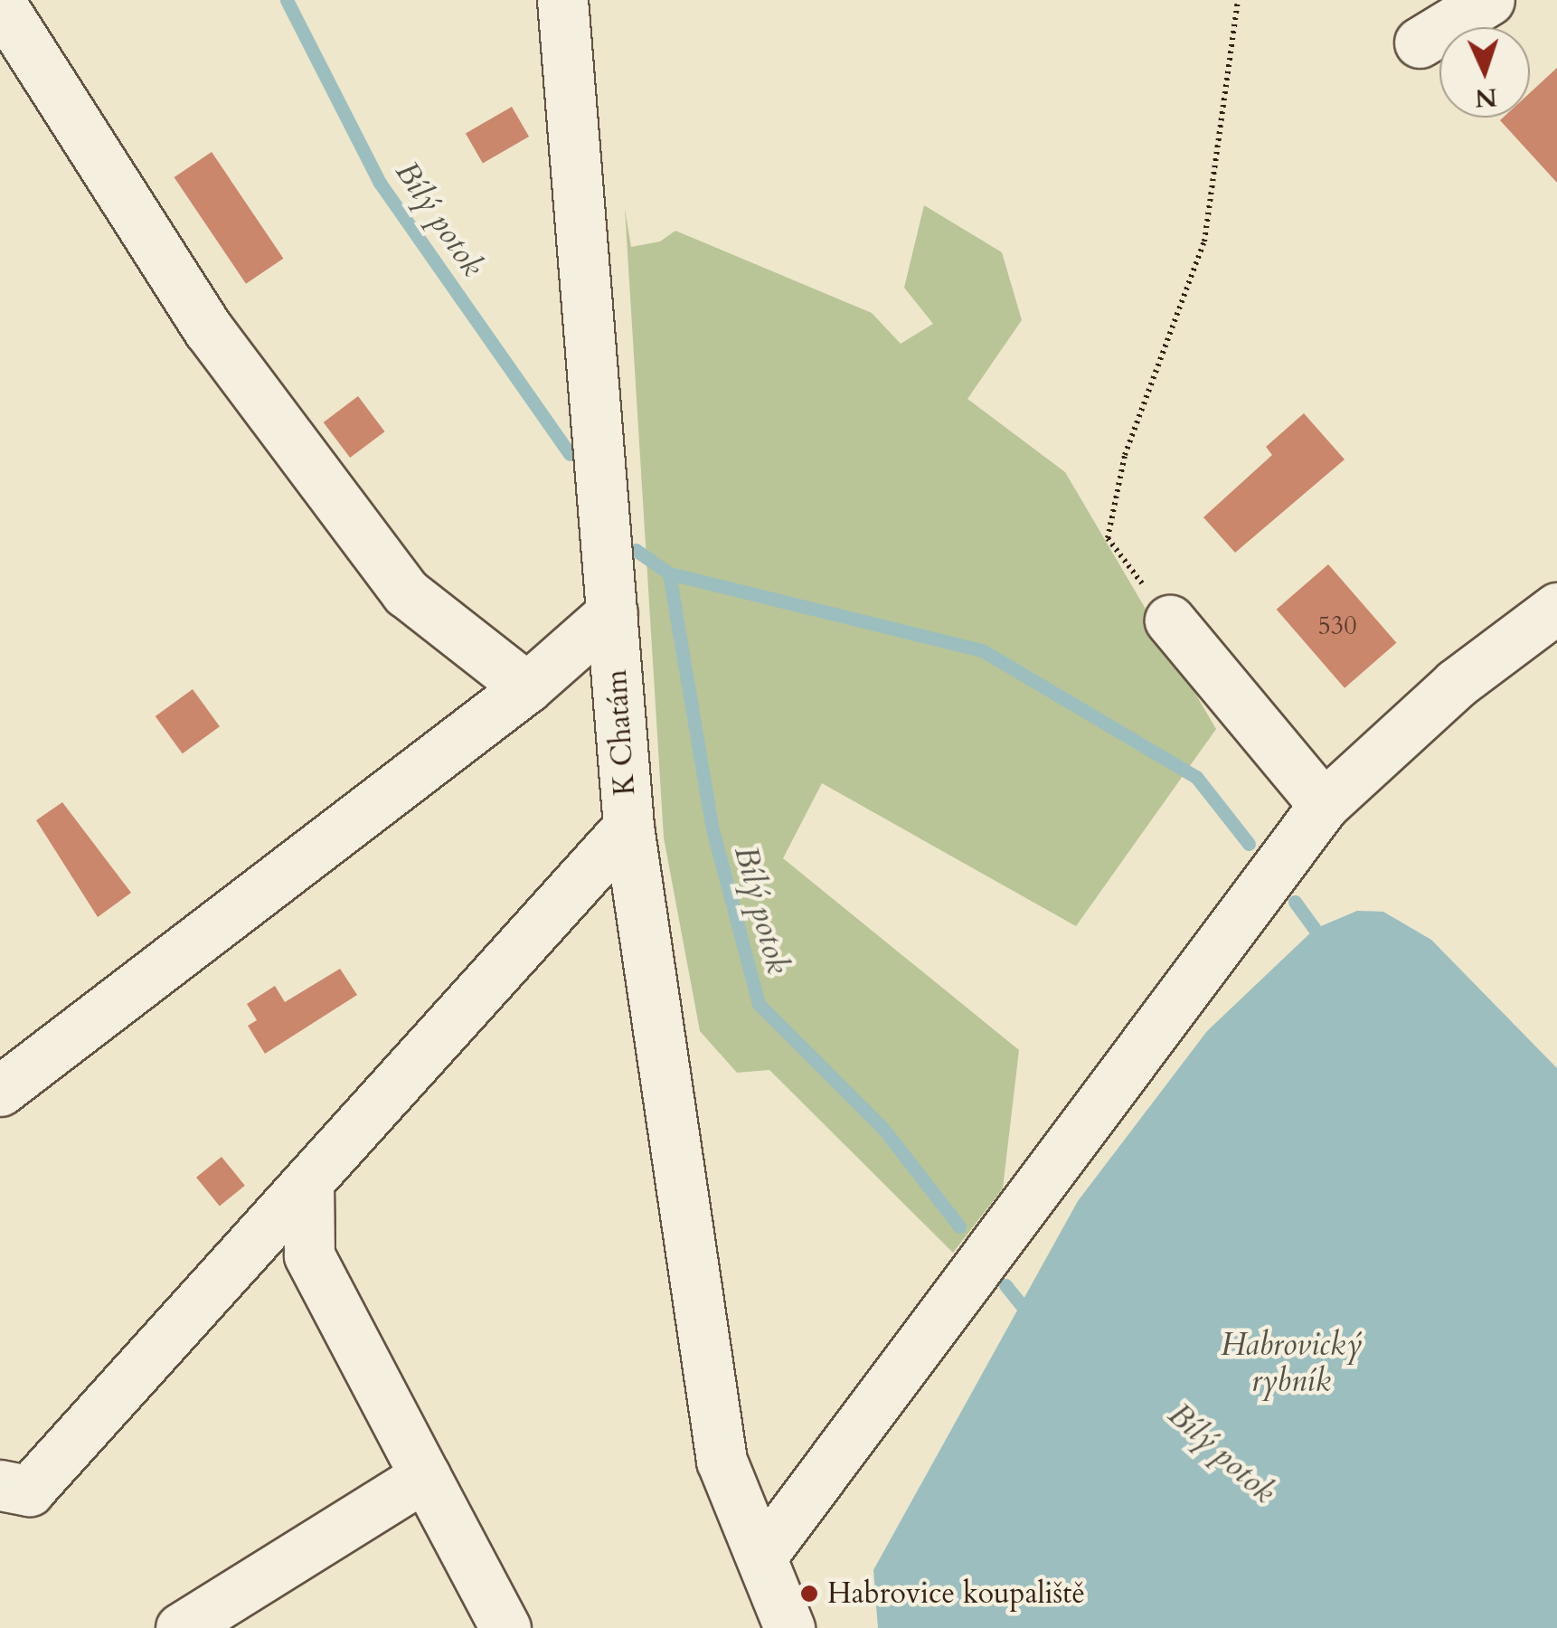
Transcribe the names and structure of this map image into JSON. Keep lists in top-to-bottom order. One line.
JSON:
{"streets":{"street":["K Chatám"]},"water":["Bílý potok","Habrovický rybník"],"places":["Habrovice koupaliště"],"house_numbers":["530"],"north":"bottom"}
